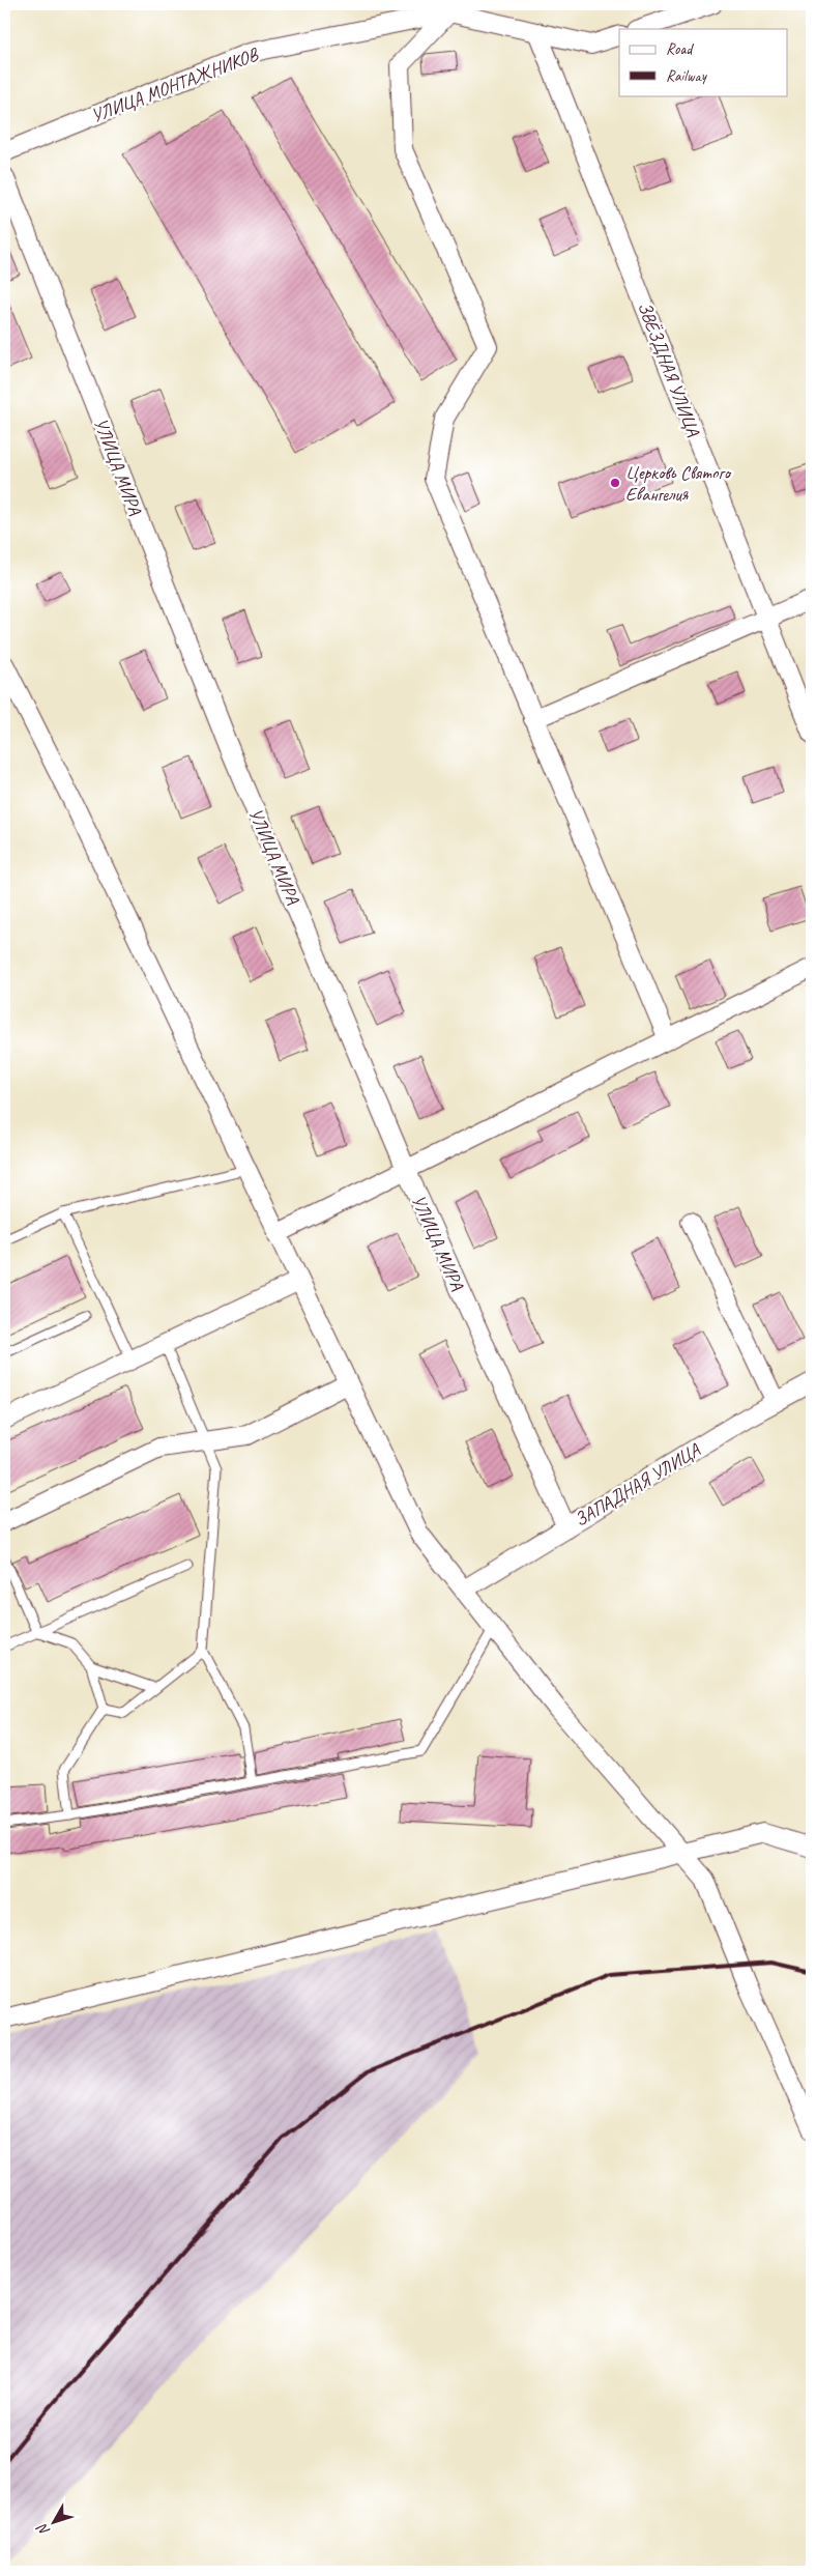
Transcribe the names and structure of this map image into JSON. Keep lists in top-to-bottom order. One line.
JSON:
{"streets":{"street":["УЛИЦА МОНТАЖНИКОВ","ЗВЁЗДНАЯ УЛИЦА","УЛИЦА МИРА","ЗАПАДНАЯ УЛИЦА"]},"crossings":[["УЛИЦА МОНТАЖНИКОВ","ЗВЁЗДНАЯ УЛИЦА"],["УЛИЦА МИРА","ЗАПАДНАЯ УЛИЦА"]],"places":["Церковь Святого Евангелия"],"legend":["Road","Railway"],"north":"bottom left"}
